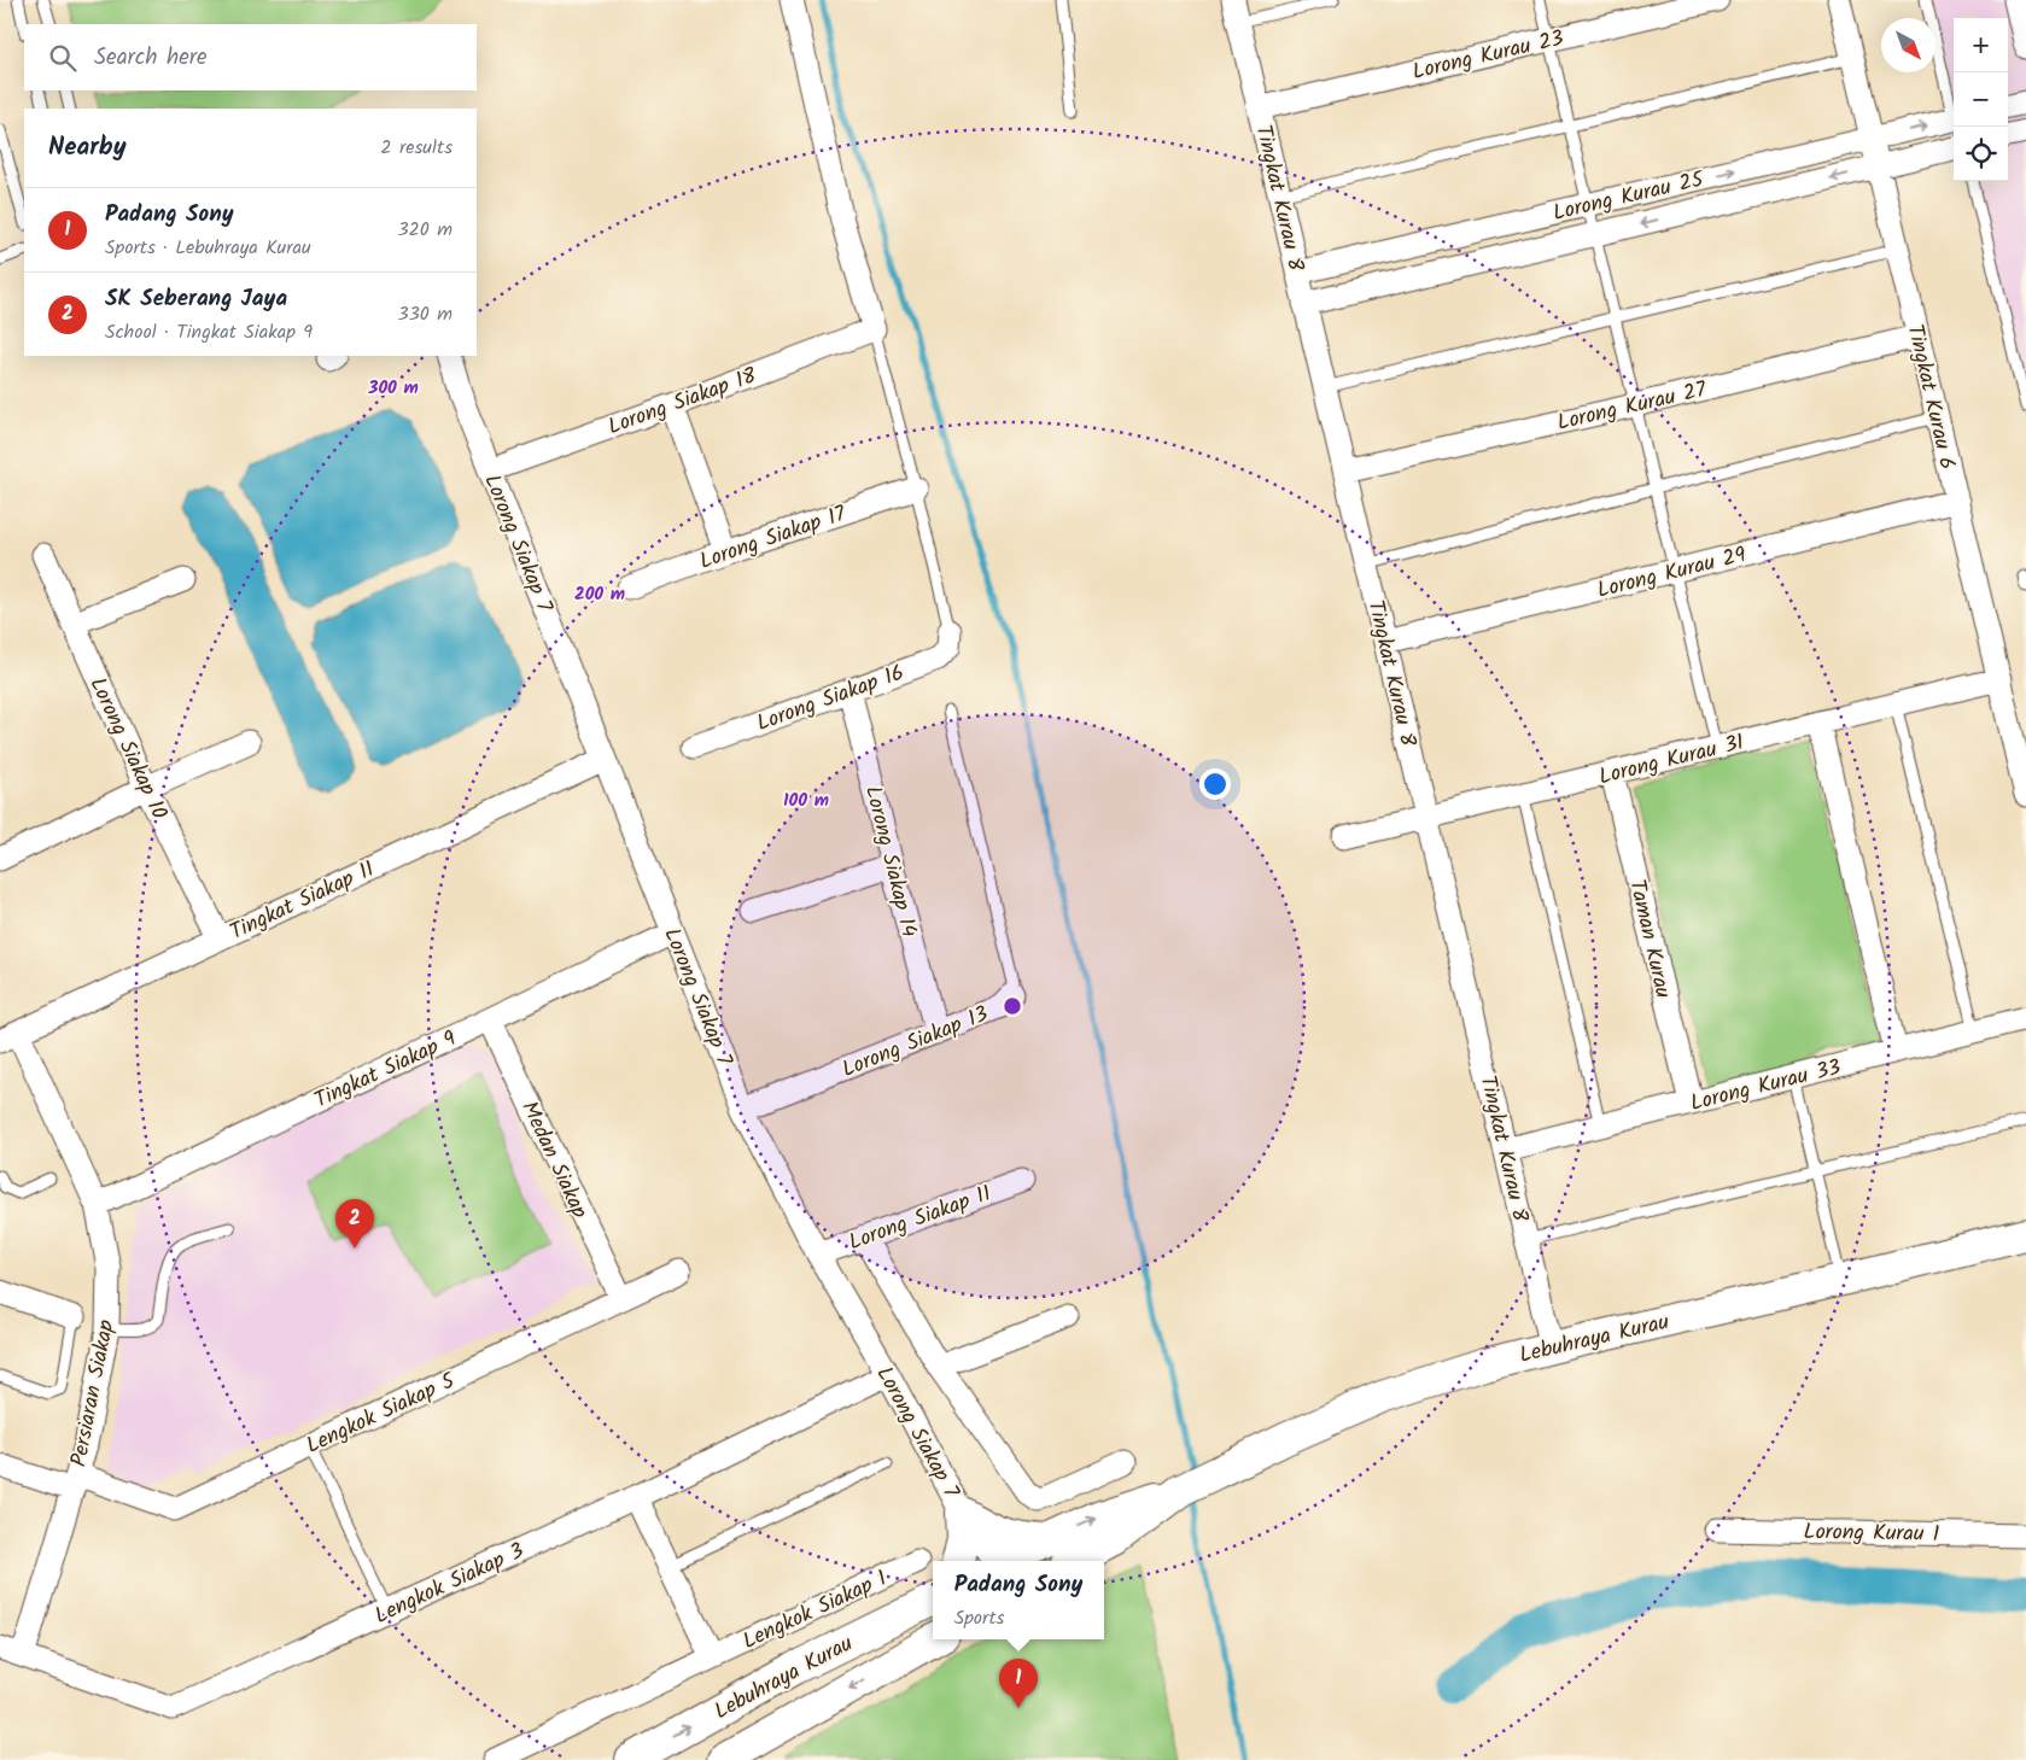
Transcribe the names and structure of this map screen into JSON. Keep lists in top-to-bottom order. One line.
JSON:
{"streets":{"street":["Lorong Kurau 23","Lorong Kurau 25","Tingkat Kurau 8","Tingkat Kurau 6","Lorong Siakap 18","Lorong Kurau 27","Lorong Siakap 17","Lorong Siakap 7","Lorong Kurau 29","Lorong Siakap 16","Lorong Siakap 10","Lorong Kurau 31","Lorong Siakap 14","Tingkat Siakap 11","Taman Kurau","Lorong Siakap 13","Tingkat Siakap 9","Lorong Kurau 33","Medan Siakap","Lorong Siakap 11","Lebuhraya Kurau","Persiaran Siakap","Lengkok Siakap 5","Lorong Kurau 1","Lengkok Siakap 3","Lengkok Siakap 1"]},"crossings":[["Lorong Kurau 23","Tingkat Kurau 8"],["Lorong Kurau 25","Tingkat Kurau 8"],["Lorong Kurau 25","Tingkat Kurau 6"],["Tingkat Kurau 8","Lorong Kurau 27"],["Tingkat Kurau 8","Lorong Kurau 29"],["Tingkat Kurau 8","Lorong Kurau 31"],["Tingkat Kurau 8","Lorong Kurau 33"],["Tingkat Kurau 8","Lebuhraya Kurau"],["Tingkat Kurau 6","Lorong Kurau 27"],["Tingkat Kurau 6","Lorong Kurau 29"],["Tingkat Kurau 6","Lorong Kurau 31"],["Lorong Siakap 18","Lorong Siakap 7"],["Lorong Siakap 7","Tingkat Siakap 11"],["Lorong Siakap 7","Lorong Siakap 13"],["Lorong Siakap 7","Tingkat Siakap 9"],["Lorong Siakap 7","Lorong Siakap 11"],["Lorong Siakap 7","Lengkok Siakap 3"],["Lorong Siakap 16","Lorong Siakap 14"],["Lorong Siakap 10","Tingkat Siakap 11"],["Lorong Kurau 31","Taman Kurau"],["Lorong Siakap 14","Lorong Siakap 13"],["Tingkat Siakap 11","Persiaran Siakap"],["Taman Kurau","Lorong Kurau 33"],["Tingkat Siakap 9","Medan Siakap"],["Tingkat Siakap 9","Persiaran Siakap"],["Medan Siakap","Lengkok Siakap 5"],["Persiaran Siakap","Lengkok Siakap 5"],["Persiaran Siakap","Lengkok Siakap 3"]],"north":"bottom right","page":{"map_buttons":["+","−"],"search":"Search here","heading":["Nearby","2 results"],"list":[{"mark":"1","name":"Padang Sony","note":"Sports · Lebuhraya Kurau","value":"320 m"},{"mark":"2","name":"SK Seberang Jaya","note":"School · Tingkat Siakap 9","value":"330 m"}],"pins":["2","1"],"popup":["Padang Sony","Sports"]},"rings":["300 m","200 m","100 m"]}
